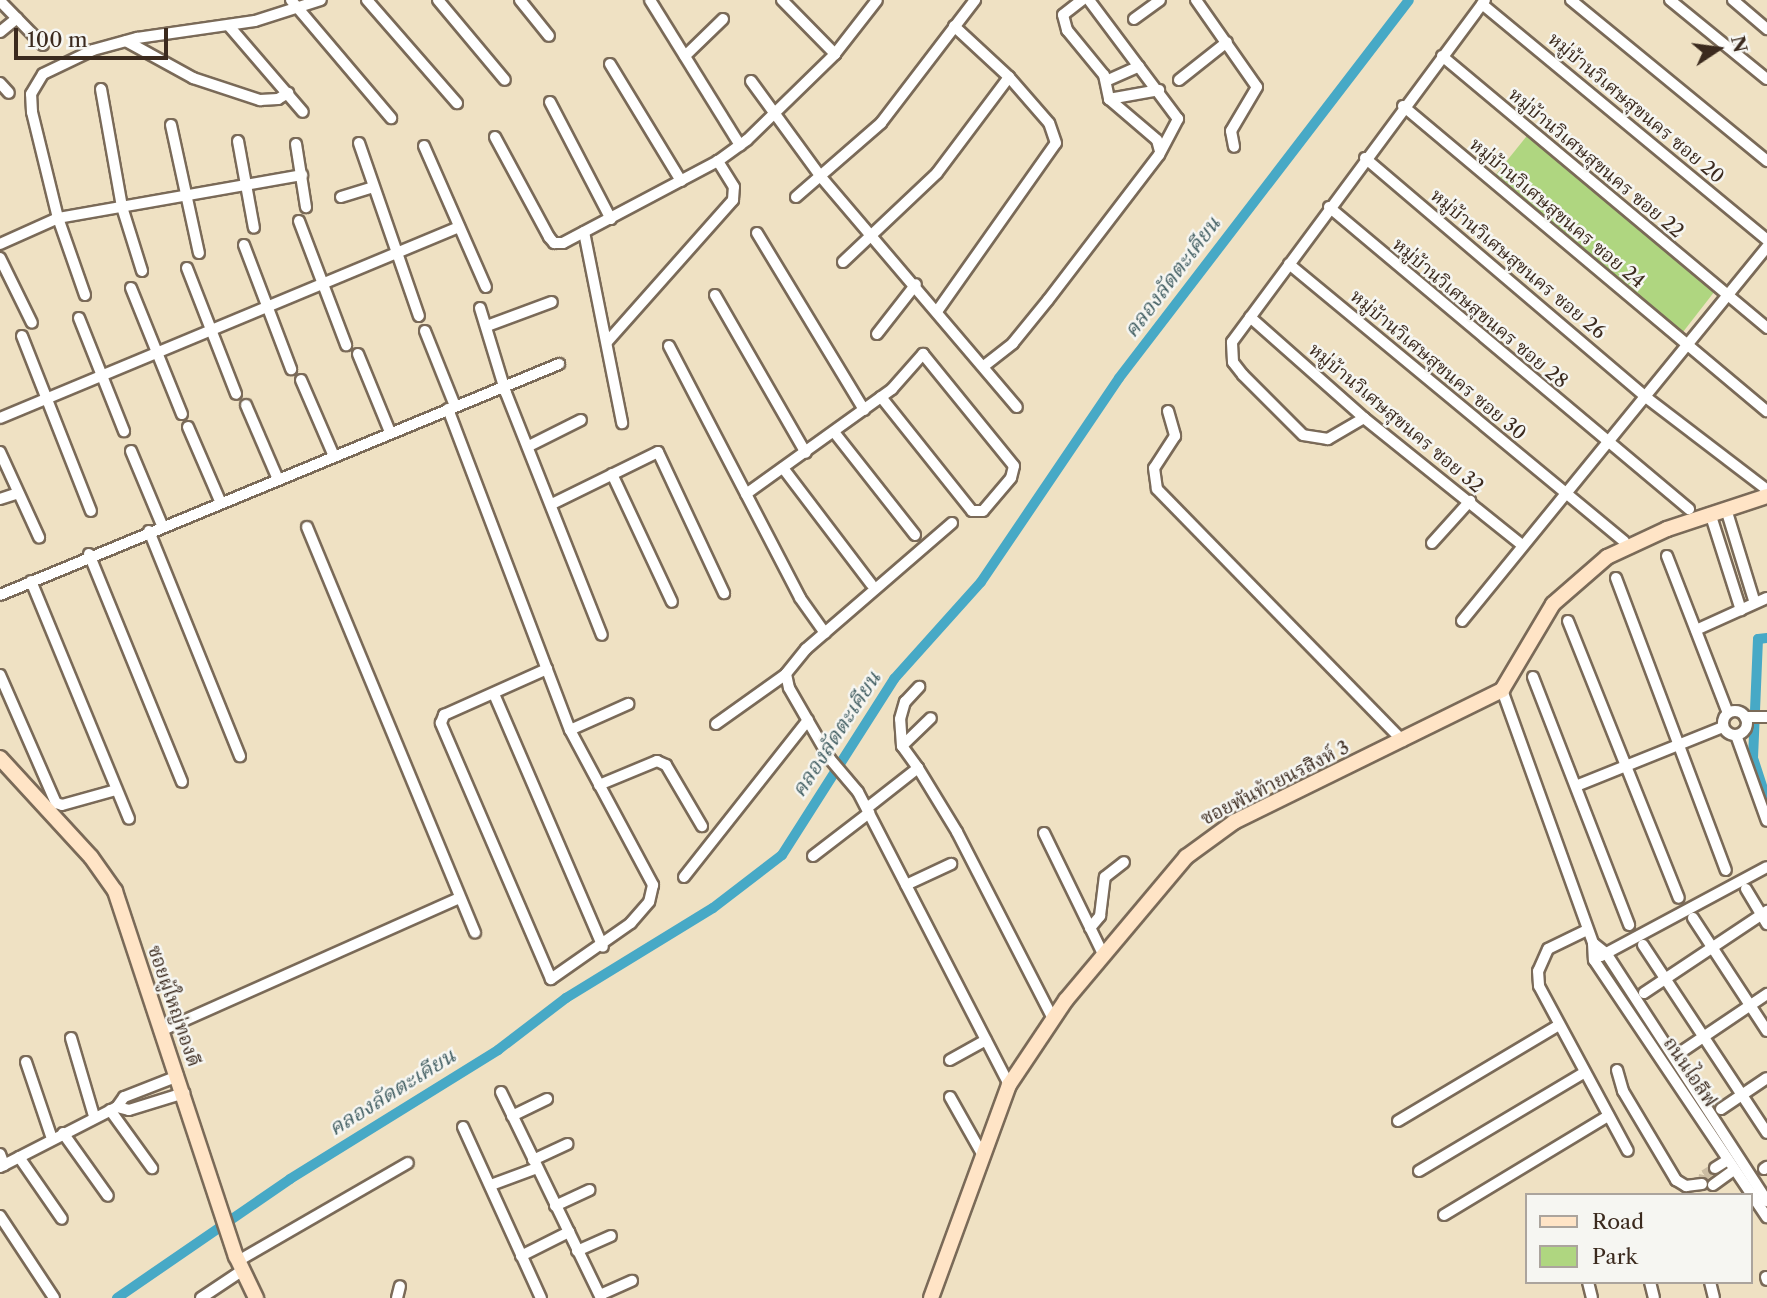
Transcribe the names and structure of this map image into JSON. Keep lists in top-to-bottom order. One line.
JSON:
{"streets":{"street":["หมู่บ้านวิเศษสุขนคร ซอย 20","หมู่บ้านวิเศษสุขนคร ซอย 22","หมู่บ้านวิเศษสุขนคร ซอย 24","หมู่บ้านวิเศษสุขนคร ซอย 26","หมู่บ้านวิเศษสุขนคร ซอย 28","หมู่บ้านวิเศษสุขนคร ซอย 30","หมู่บ้านวิเศษสุขนคร ซอย 32","ซอยพันท้ายนรสิงห์ 3","ซอยผู้ใหญ่ทองดี","ถนนไอลีฟ"]},"crossings":[["ซอยพันท้ายนรสิงห์ 3","ถนนไอลีฟ"]],"water":["คลองลัดตะเคียน"],"legend":["Road","Park"],"scale_bar":"100 m","north":"right"}
